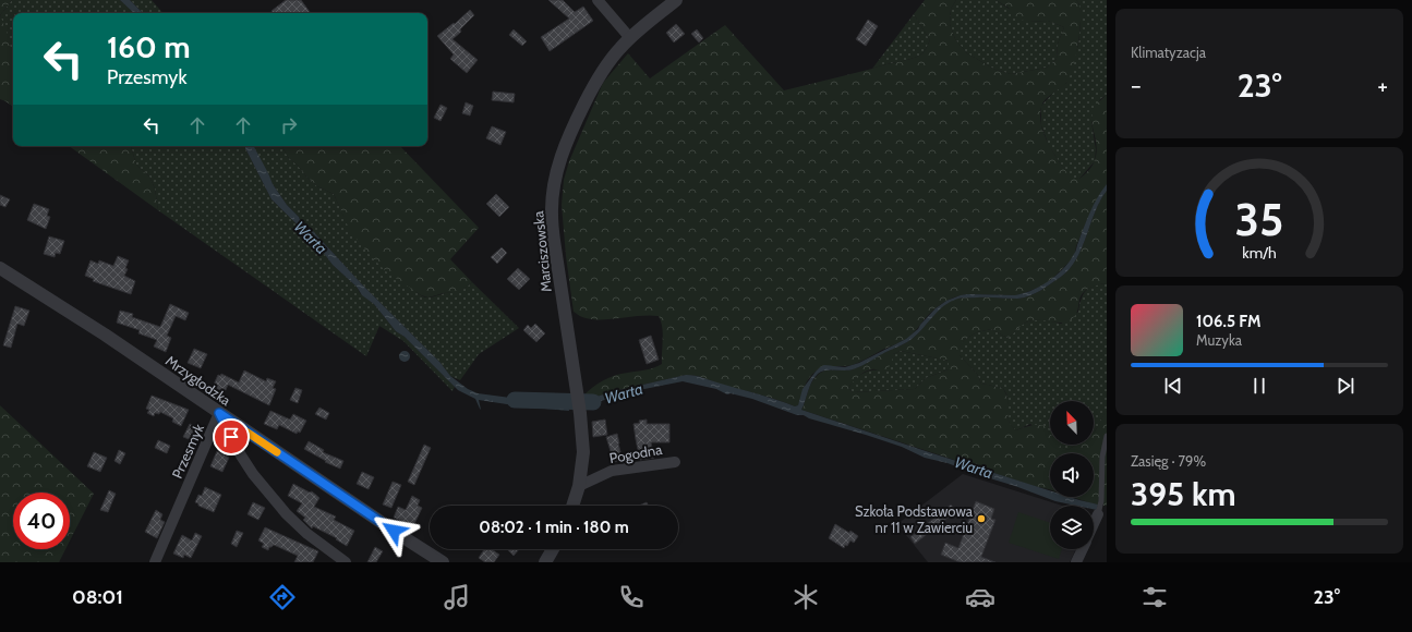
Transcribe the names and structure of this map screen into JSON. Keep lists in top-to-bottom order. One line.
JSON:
{"streets":{"street":["Marciszowska","Mrzygłodzka","Przesmyk","Pogodna"]},"crossings":[["Marciszowska","Pogodna"],["Mrzygłodzka","Przesmyk"]],"water":["Warta"],"places":["Szkoła Podstawowa nr 11 w Zawierciu"],"north":"top left","page":{"tile":["Klimatyzacja",["Zasięg · 79%","395 km"]],"turn":["160 m","Przesmyk"],"heat":["−","23°","+"],"song":["106.5 FM","Muzyka"],"limit":"40","trip":"08:02 · 1 min · 180 m","tabs":["08:01","23°"],"gauge":["35","km/h"]}}
